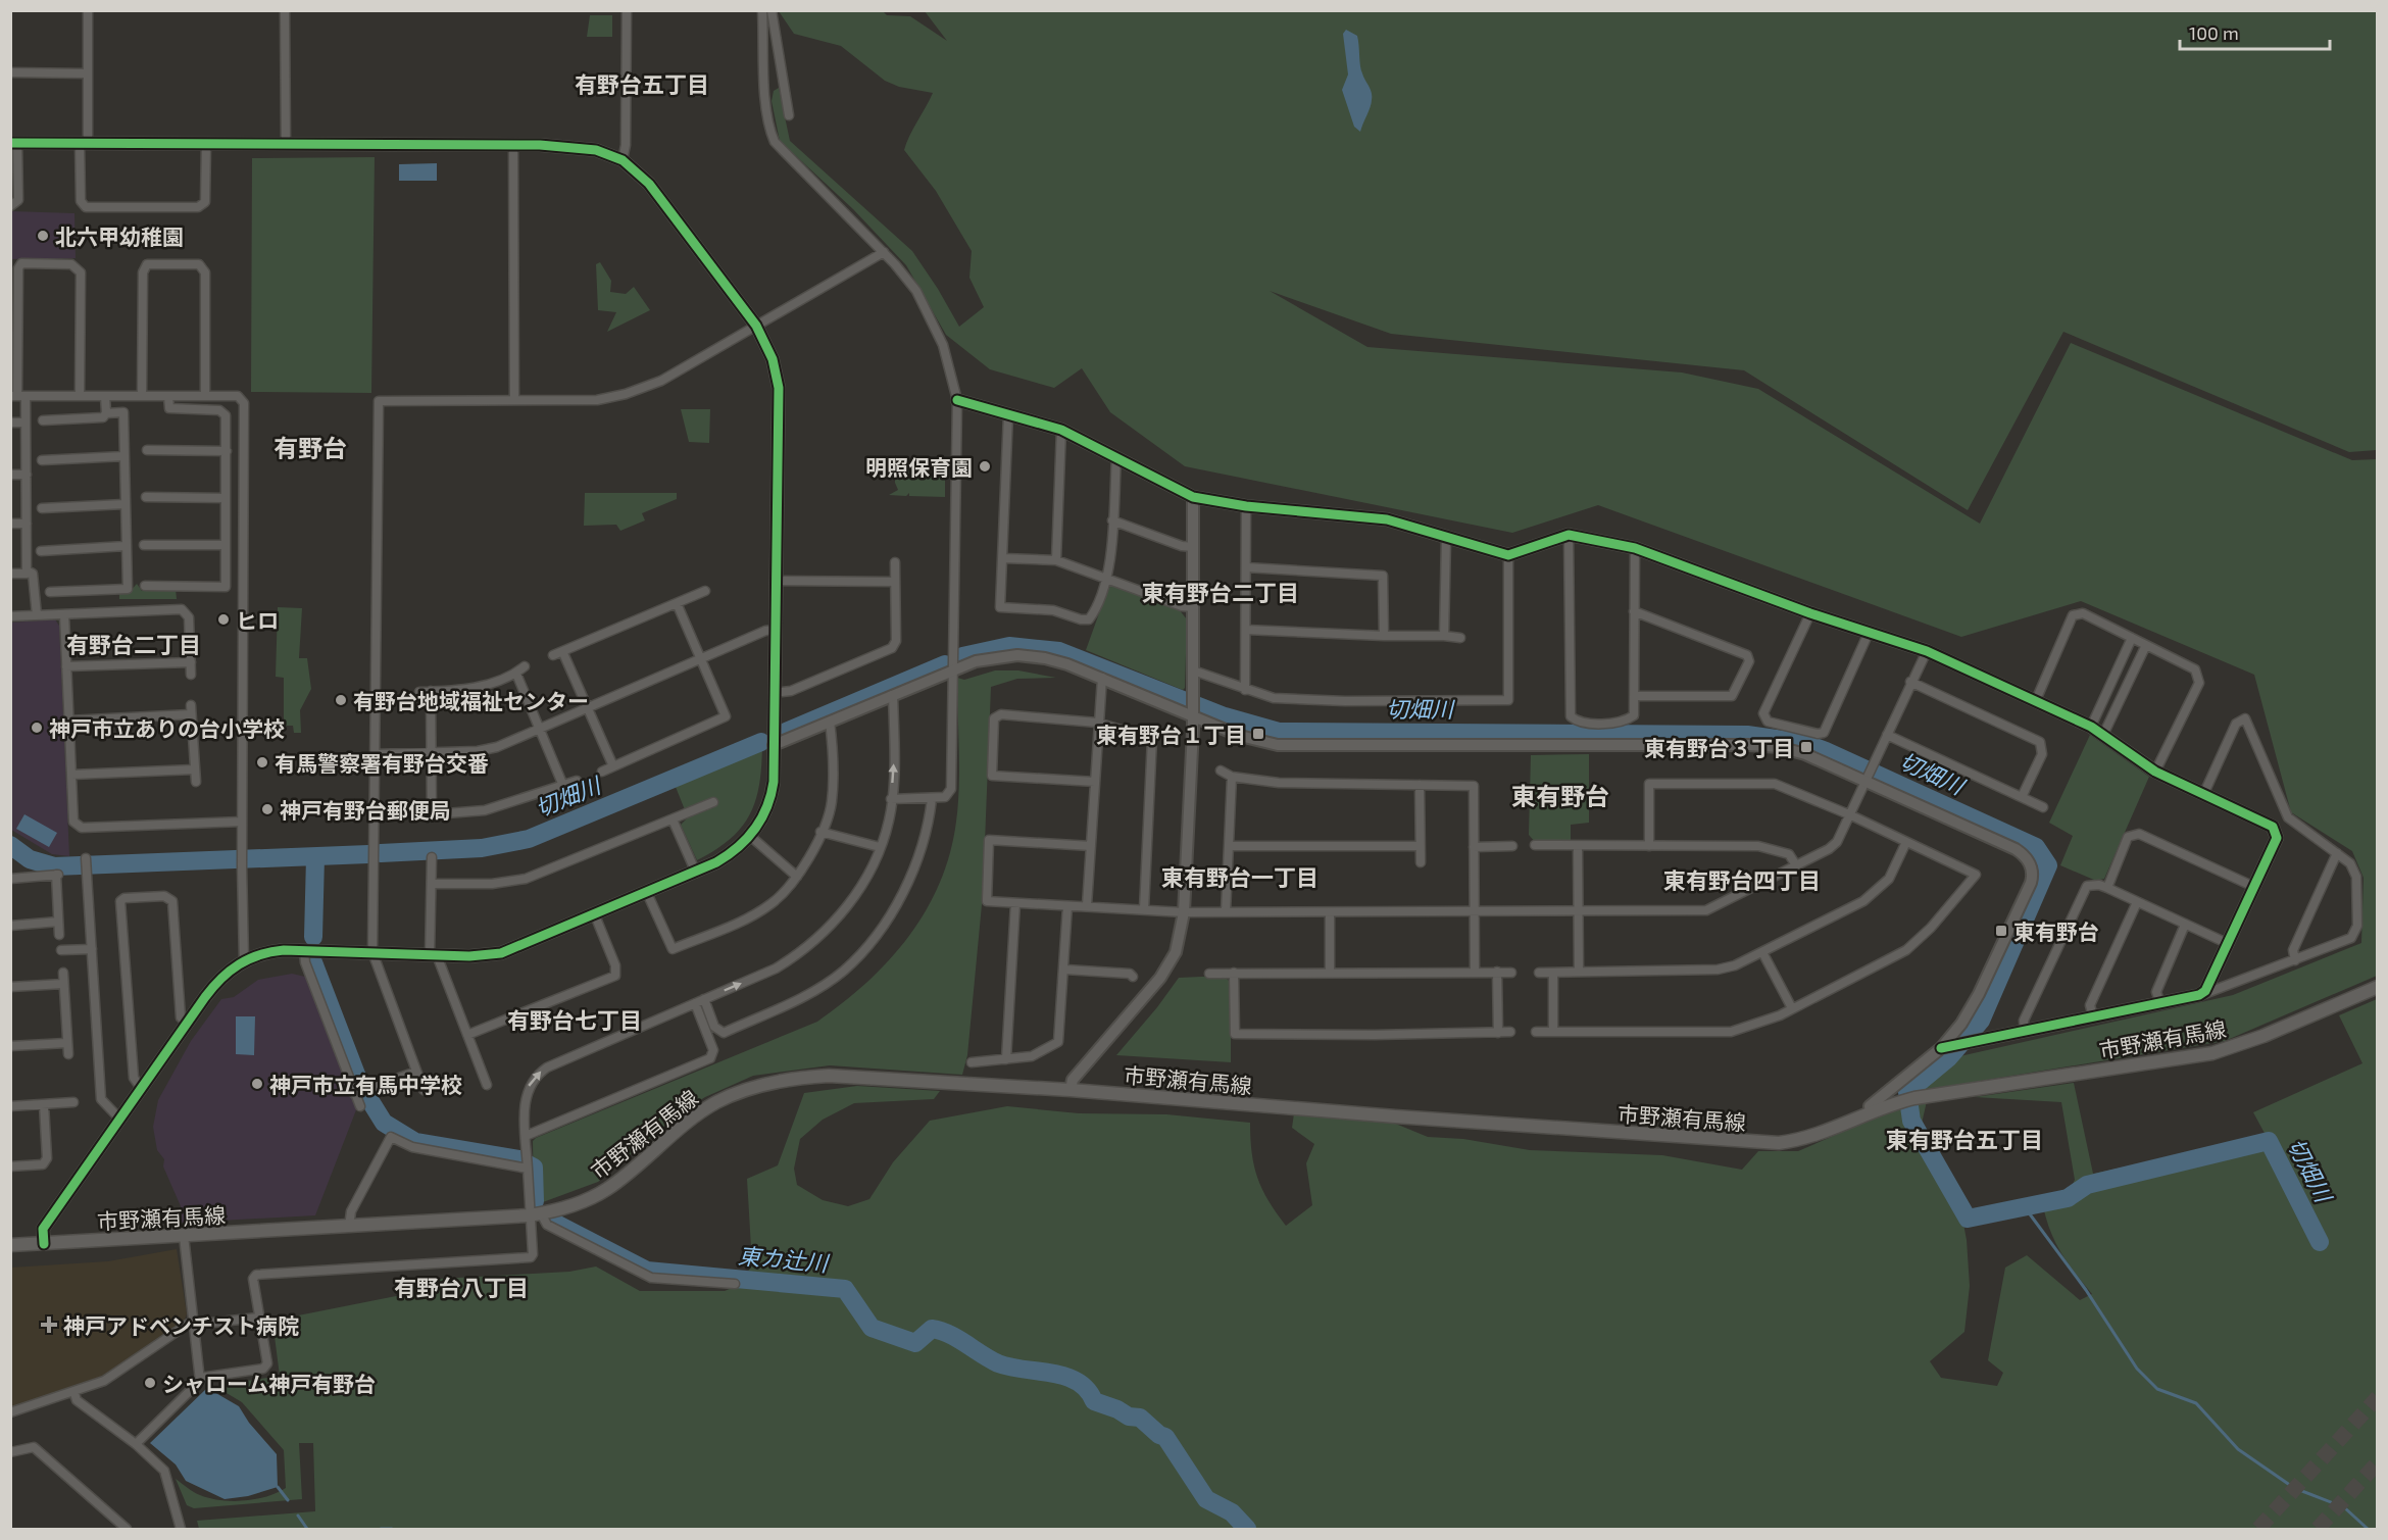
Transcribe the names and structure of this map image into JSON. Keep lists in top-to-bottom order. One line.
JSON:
{"streets":{"main road":["市野瀬有馬線"]},"districts":["有野台五丁目","有野台","東有野台二丁目","有野台二丁目","東有野台","東有野台一丁目","東有野台四丁目","有野台七丁目","東有野台五丁目","有野台八丁目"],"water":["切畑川","東カ辻川"],"places":{"other":["北六甲幼稚園","明照保育園","ヒロ","有野台地域福祉センター","神戸市立ありの台小学校","有馬警察署有野台交番","神戸有野台郵便局","神戸市立有馬中学校","シャローム神戸有野台"],"transit":["東有野台１丁目","東有野台３丁目","東有野台"],"health":["神戸アドベンチスト病院"]},"scale_bar":"100 m"}
